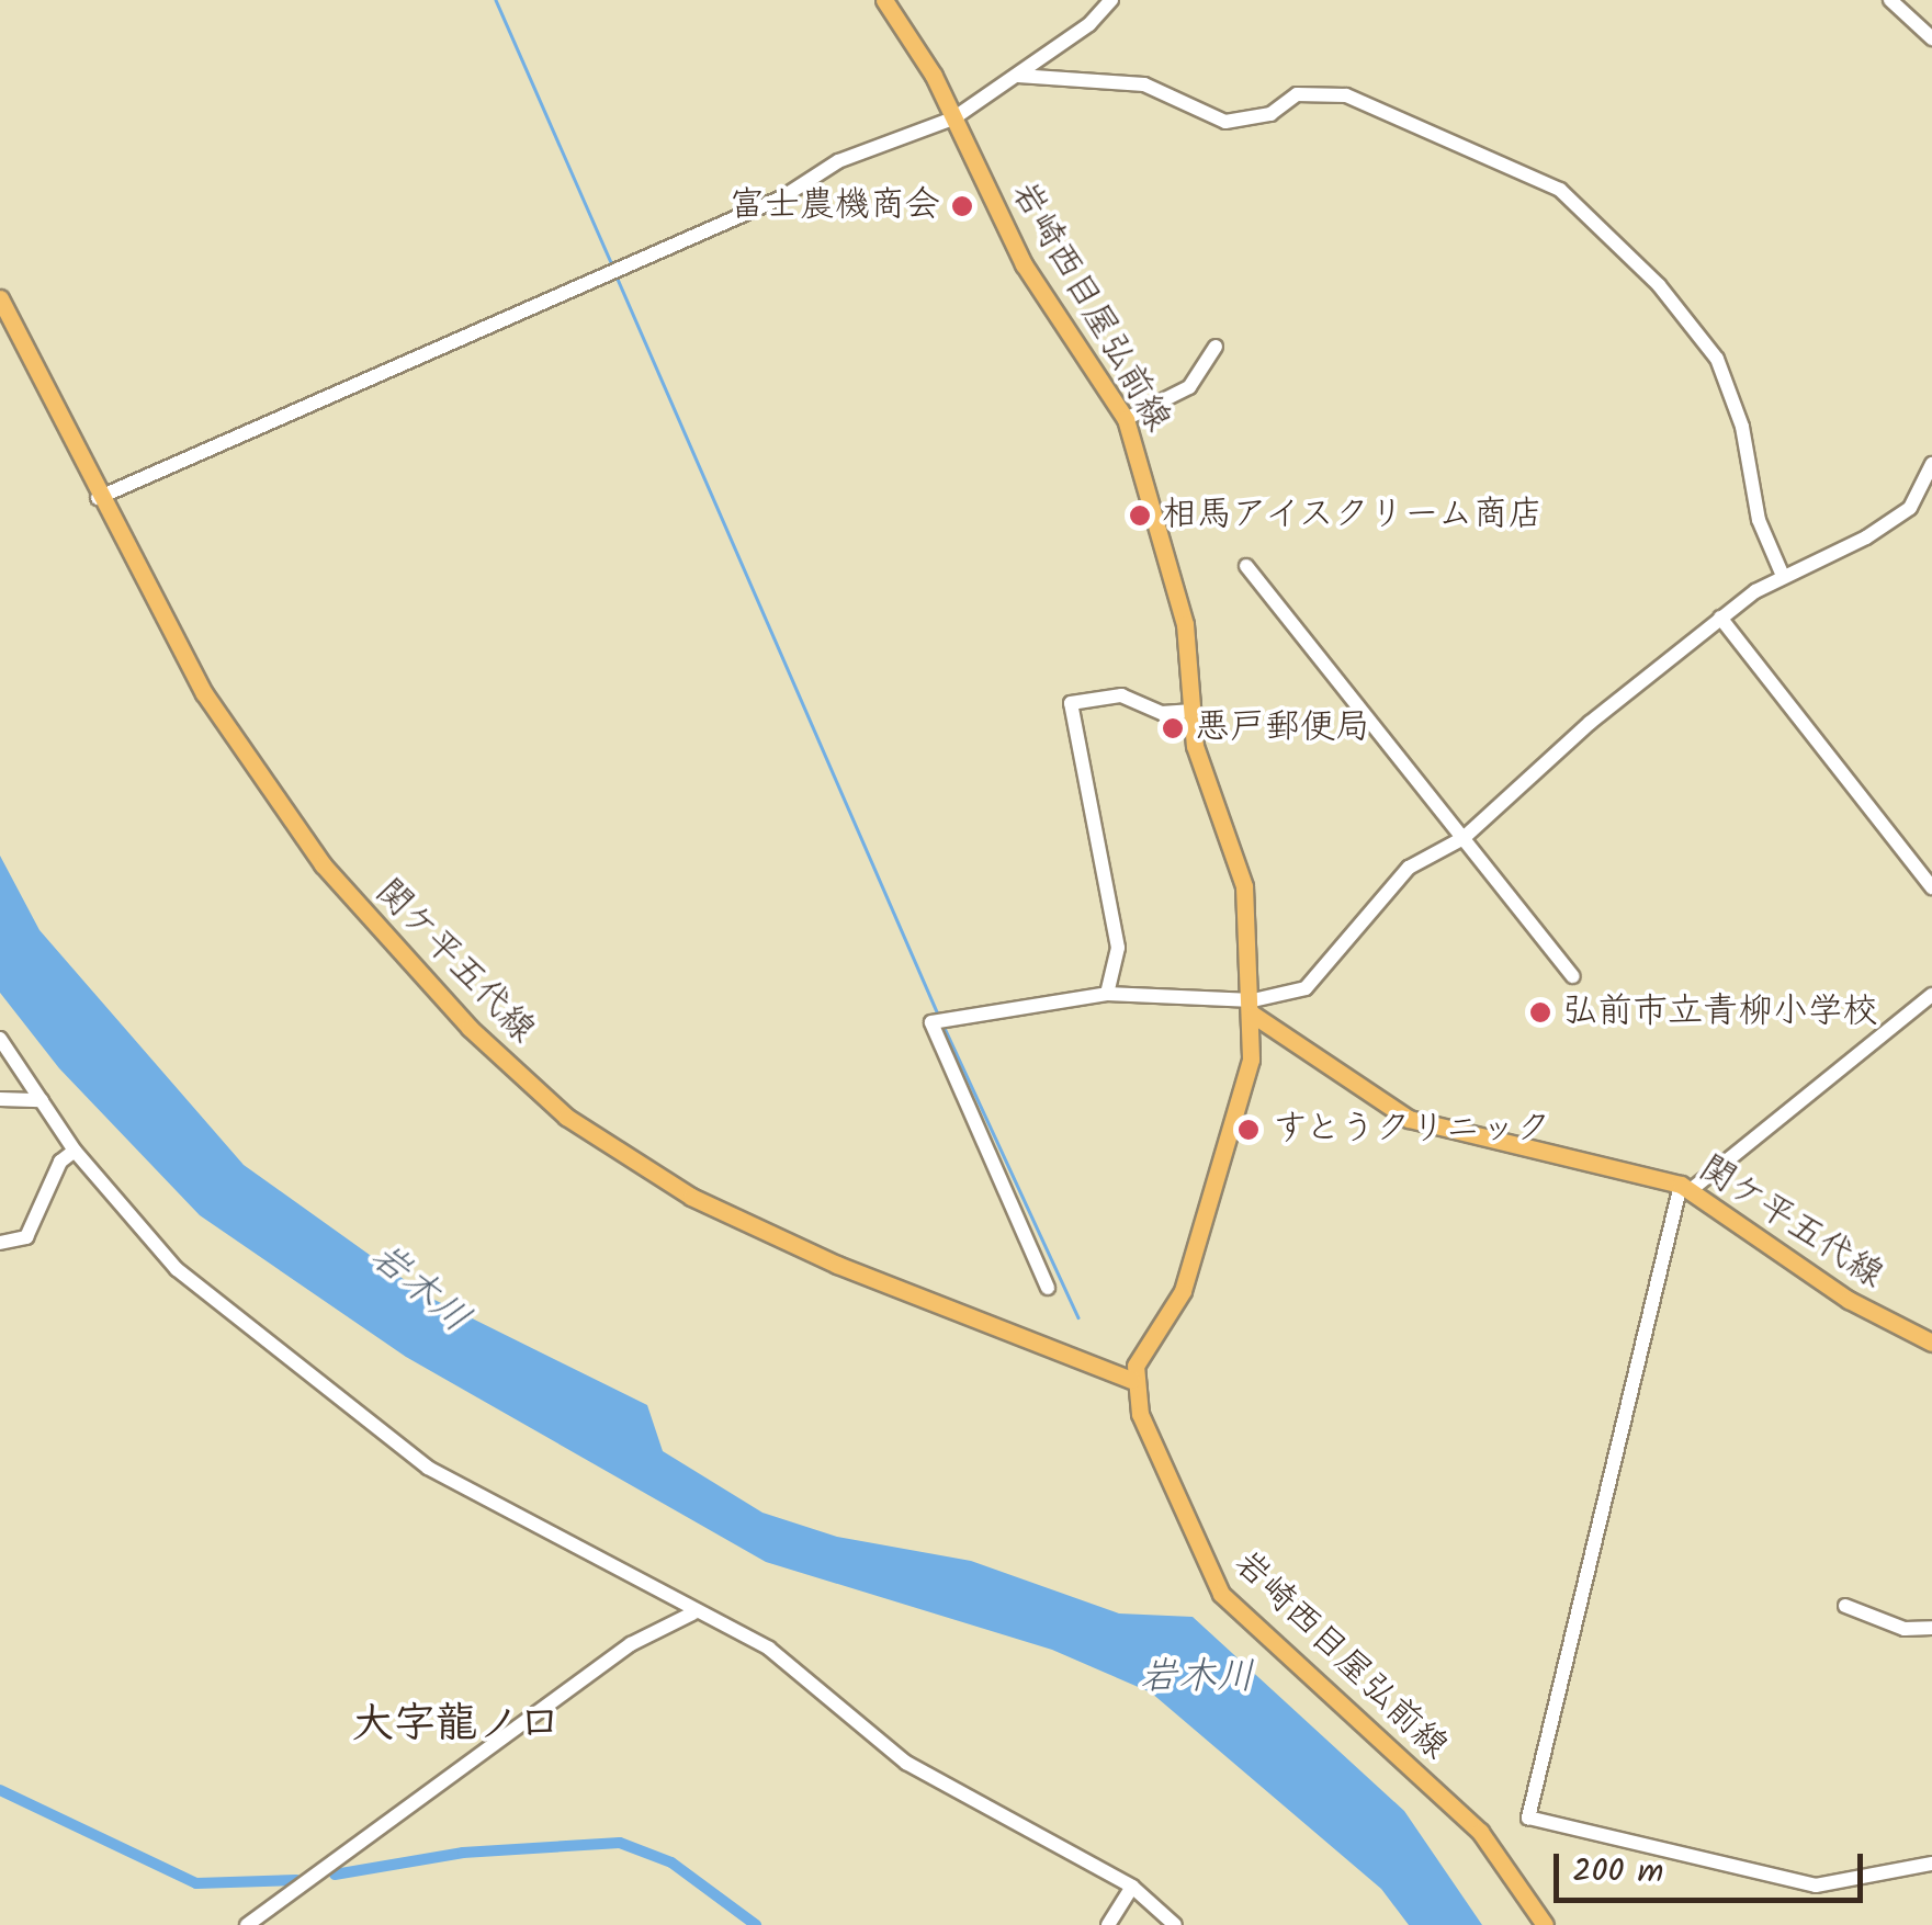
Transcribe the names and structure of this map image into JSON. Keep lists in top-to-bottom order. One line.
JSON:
{"streets":{"main road":["岩崎西目屋弘前線","関ケ平五代線"]},"crossings":[["岩崎西目屋弘前線","関ケ平五代線"]],"districts":["大字龍ノ口"],"water":["岩木川"],"places":["富士農機商会","相馬アイスクリーム商店","悪戸郵便局","弘前市立青柳小学校","すとうクリニック"],"scale_bar":"200 m"}
